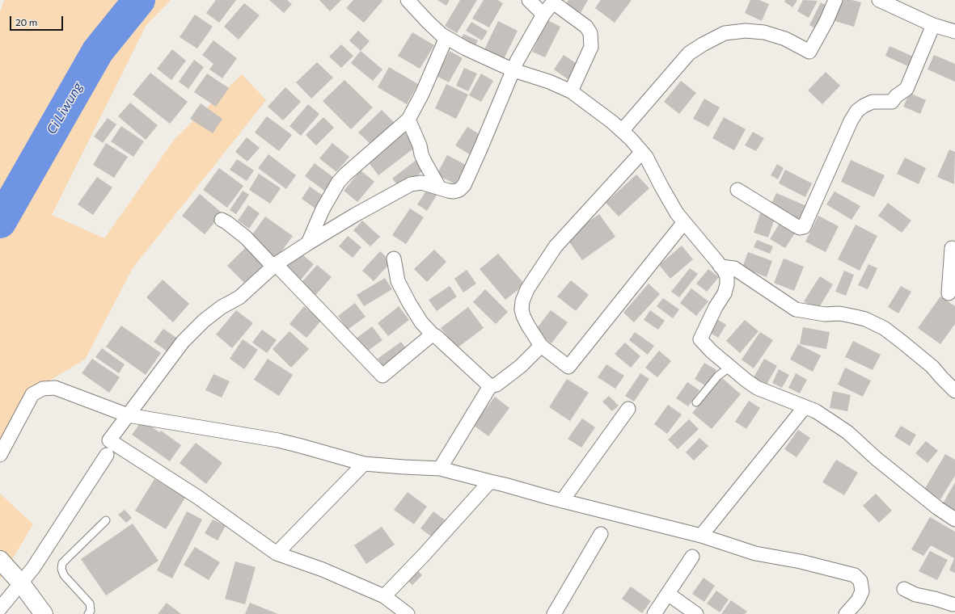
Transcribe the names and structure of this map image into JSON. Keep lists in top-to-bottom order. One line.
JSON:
{"water":["Ci Liwung"],"scale_bar":"20 m"}
